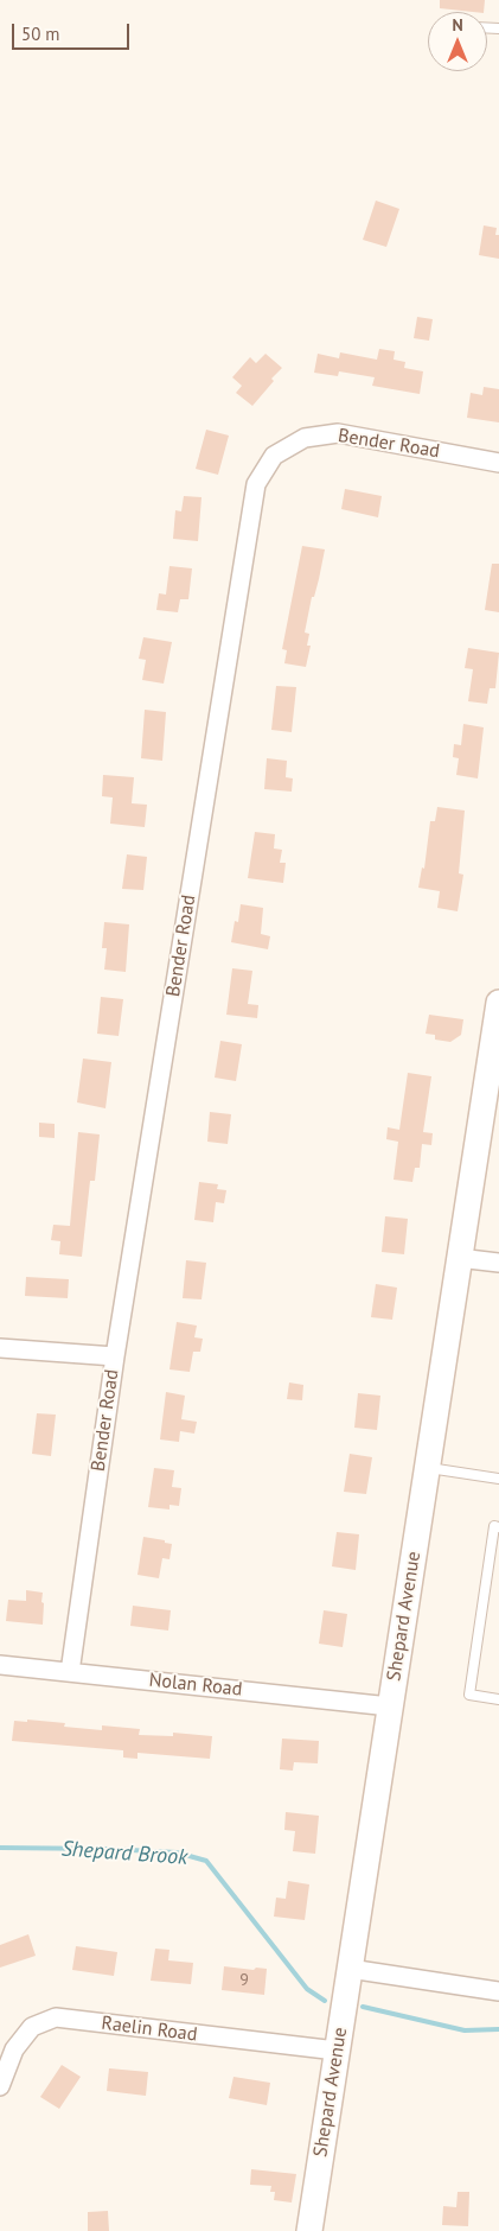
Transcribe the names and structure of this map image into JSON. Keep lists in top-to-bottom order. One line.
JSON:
{"streets":{"main road":["Shepard Avenue"],"street":["Bender Road","Nolan Road","Raelin Road"]},"crossings":[["Bender Road","Nolan Road"],["Shepard Avenue","Nolan Road"],["Shepard Avenue","Raelin Road"]],"water":["Shepard Brook"],"house_numbers":["9"],"scale_bar":"50 m","north":"top"}
